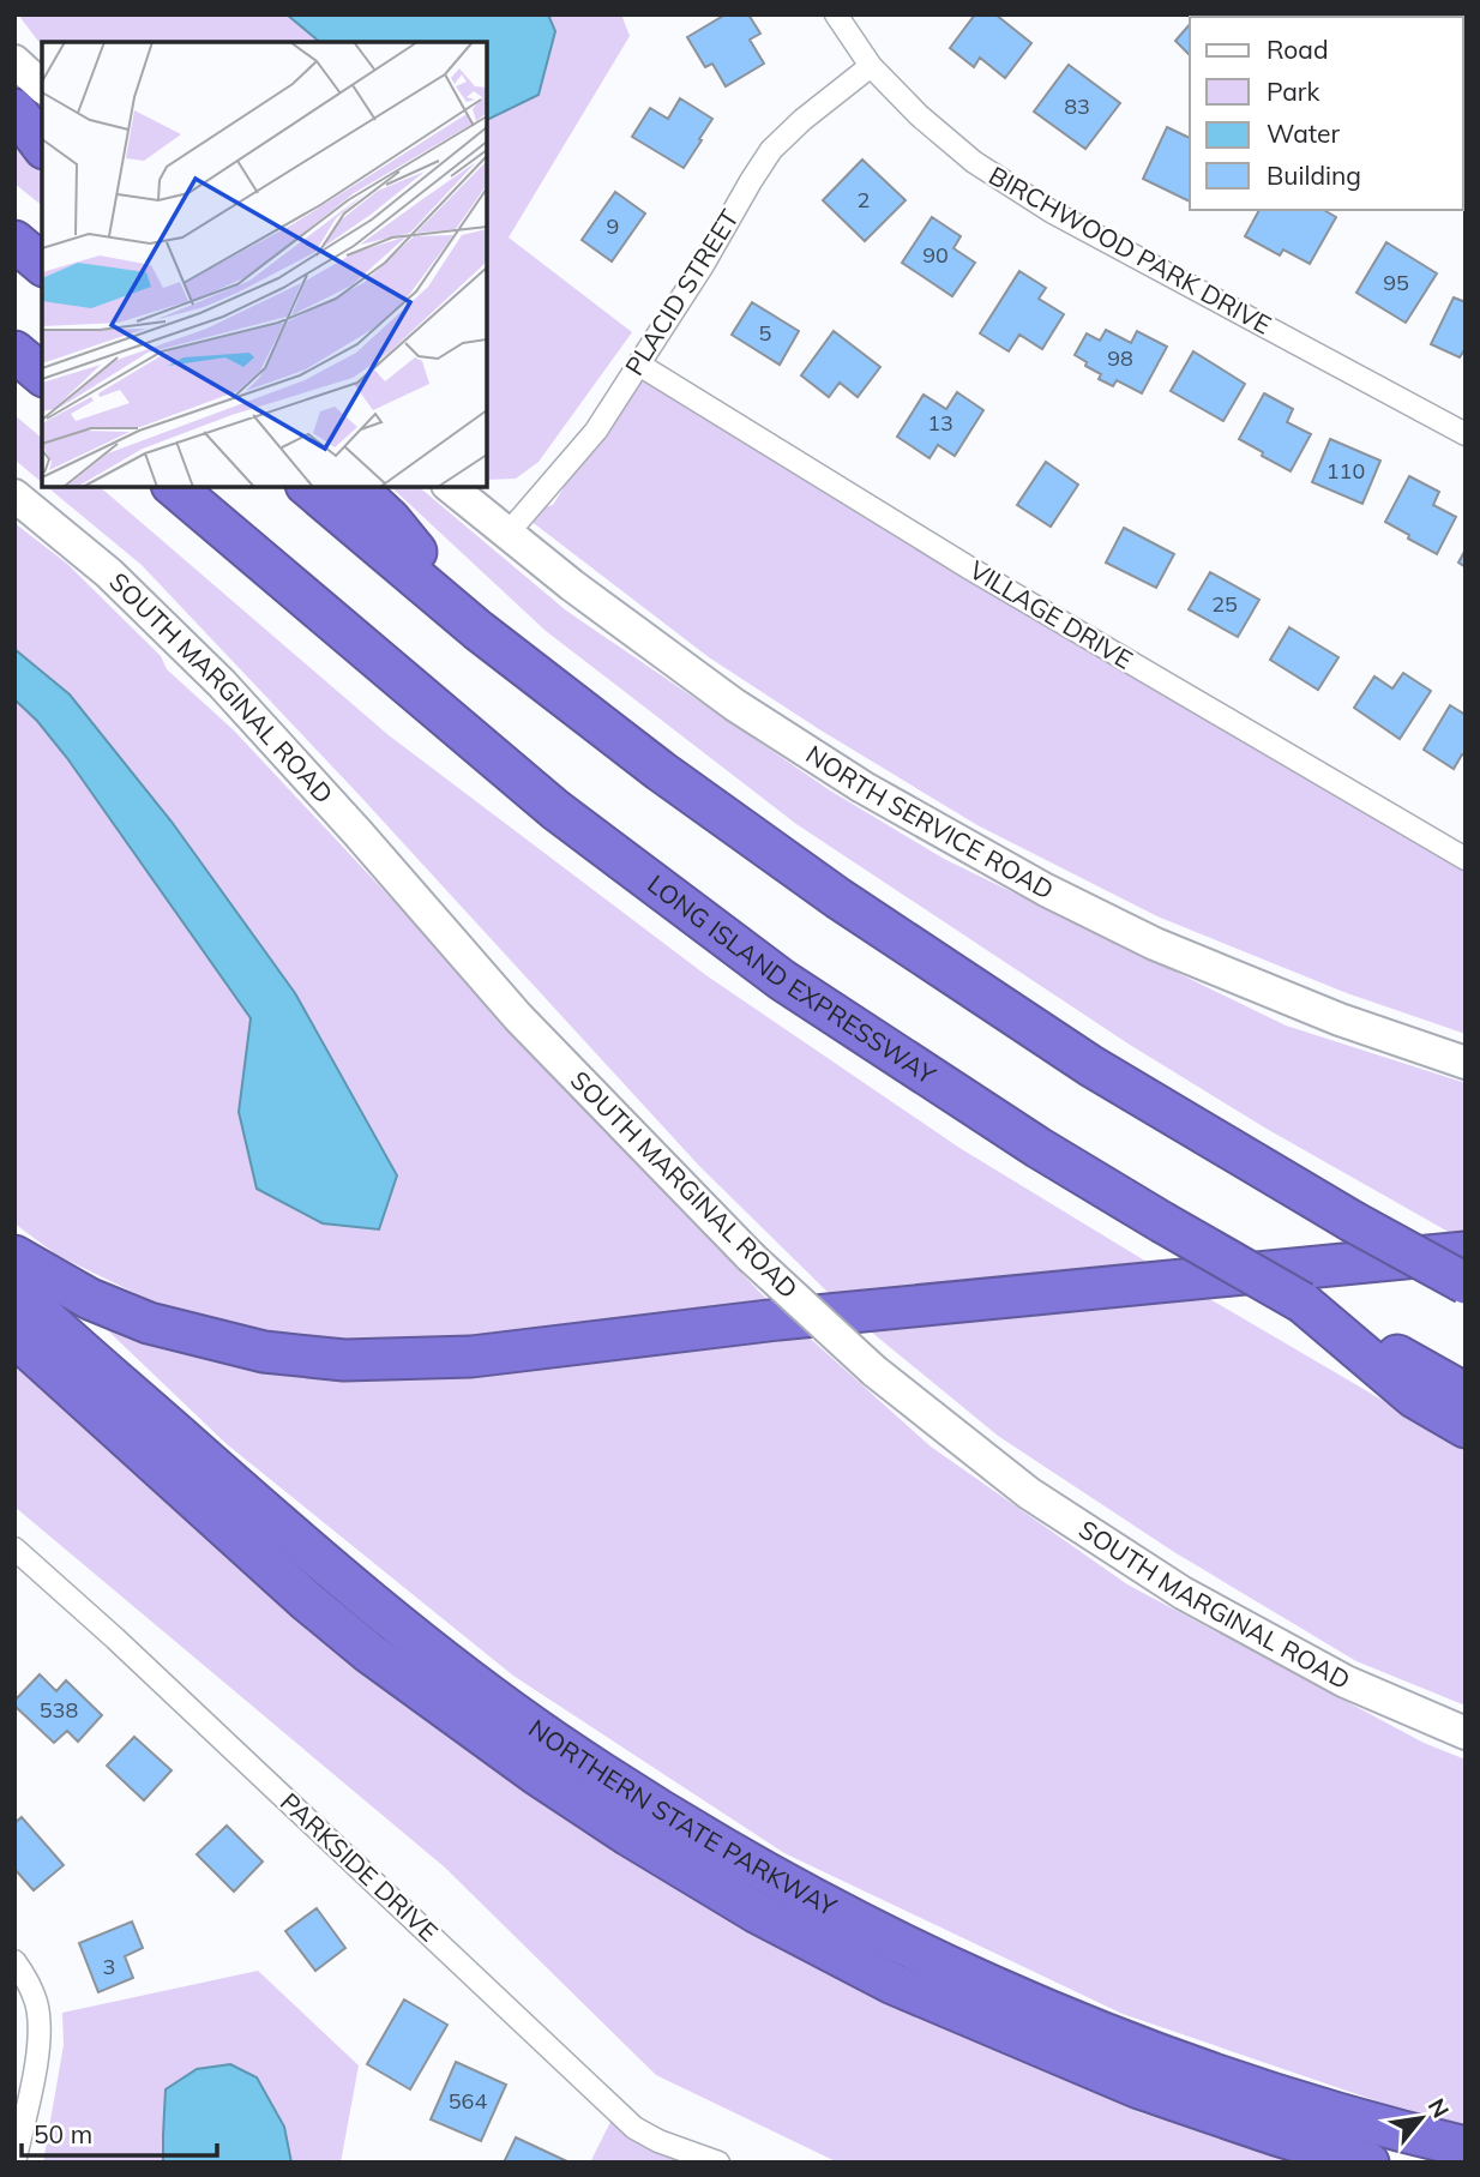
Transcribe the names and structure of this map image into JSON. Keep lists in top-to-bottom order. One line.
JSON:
{"streets":{"highway":["LONG ISLAND EXPRESSWAY","NORTHERN STATE PARKWAY"],"main road":["SOUTH MARGINAL ROAD","NORTH SERVICE ROAD"],"street":["BIRCHWOOD PARK DRIVE","PLACID STREET","VILLAGE DRIVE","PARKSIDE DRIVE"]},"crossings":[["BIRCHWOOD PARK DRIVE","PLACID STREET"],["PLACID STREET","VILLAGE DRIVE"],["PLACID STREET","NORTH SERVICE ROAD"]],"house_numbers":["83","2","9","90","95","5","98","13","110","25","538","3","564"],"legend":["Road","Park","Water","Building"],"scale_bar":"50 m","north":"top right"}
